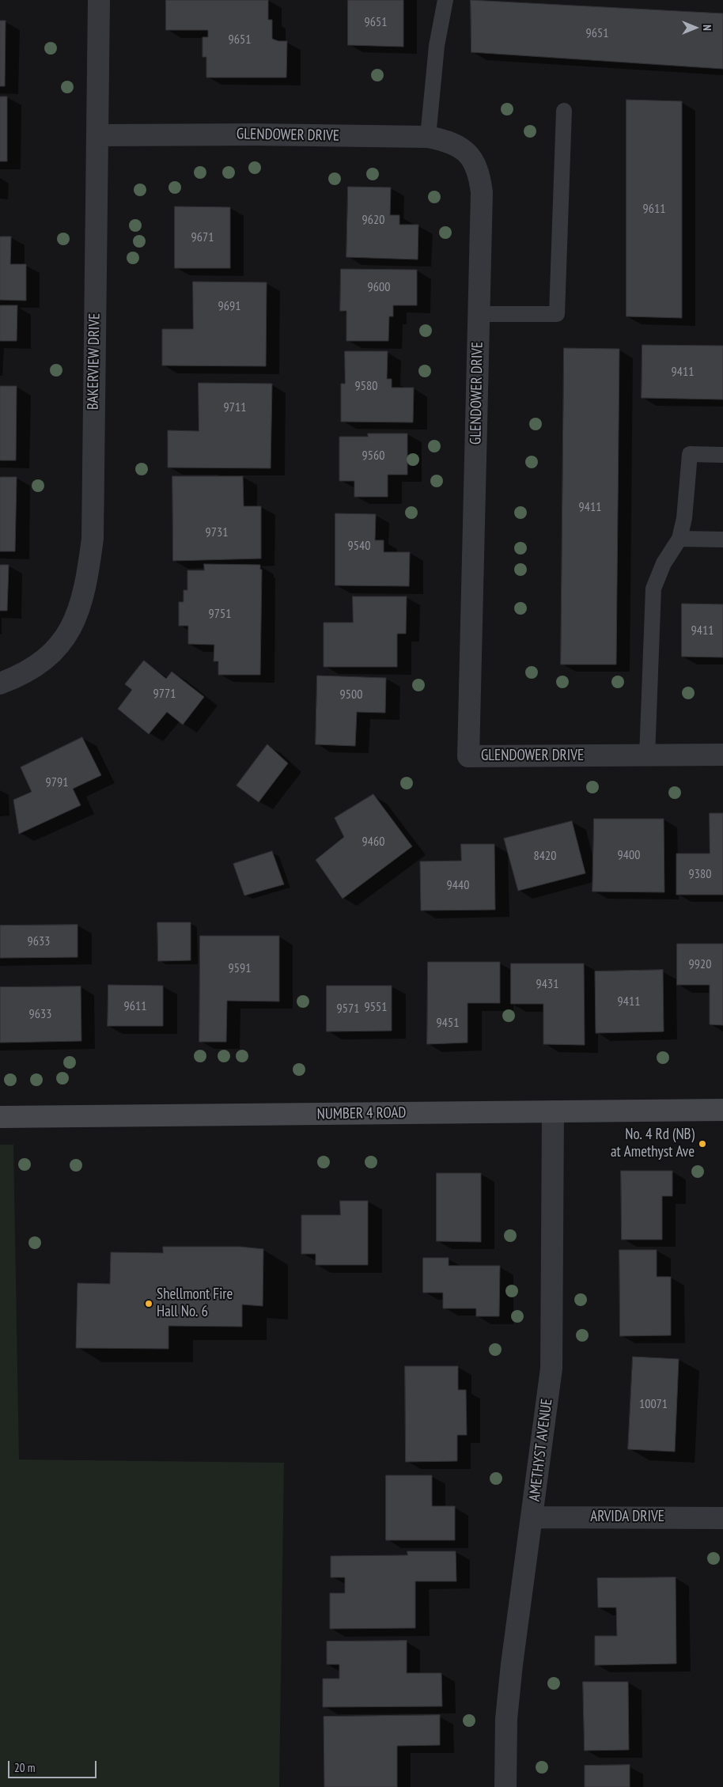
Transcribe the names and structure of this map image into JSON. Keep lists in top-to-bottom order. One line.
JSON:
{"streets":{"main road":["NUMBER 4 ROAD"],"street":["GLENDOWER DRIVE","BAKERVIEW DRIVE","AMETHYST AVENUE","ARVIDA DRIVE"]},"crossings":[["GLENDOWER DRIVE","BAKERVIEW DRIVE"],["NUMBER 4 ROAD","AMETHYST AVENUE"],["AMETHYST AVENUE","ARVIDA DRIVE"]],"places":["No. 4 Rd (NB) at Amethyst Ave","Shellmont Fire Hall No. 6"],"house_numbers":["9651","9651","9651","9611","9620","9671","9600","9691","9411","9580","9711","9560","9411","9731","9540","9751","9411","9771","9500","9791","9460","9400","8420","9380","9440","9633","9920","9591","9431","9411","9611","9551","9571","9633","9451","10071"],"scale_bar":"20 m","north":"right"}
